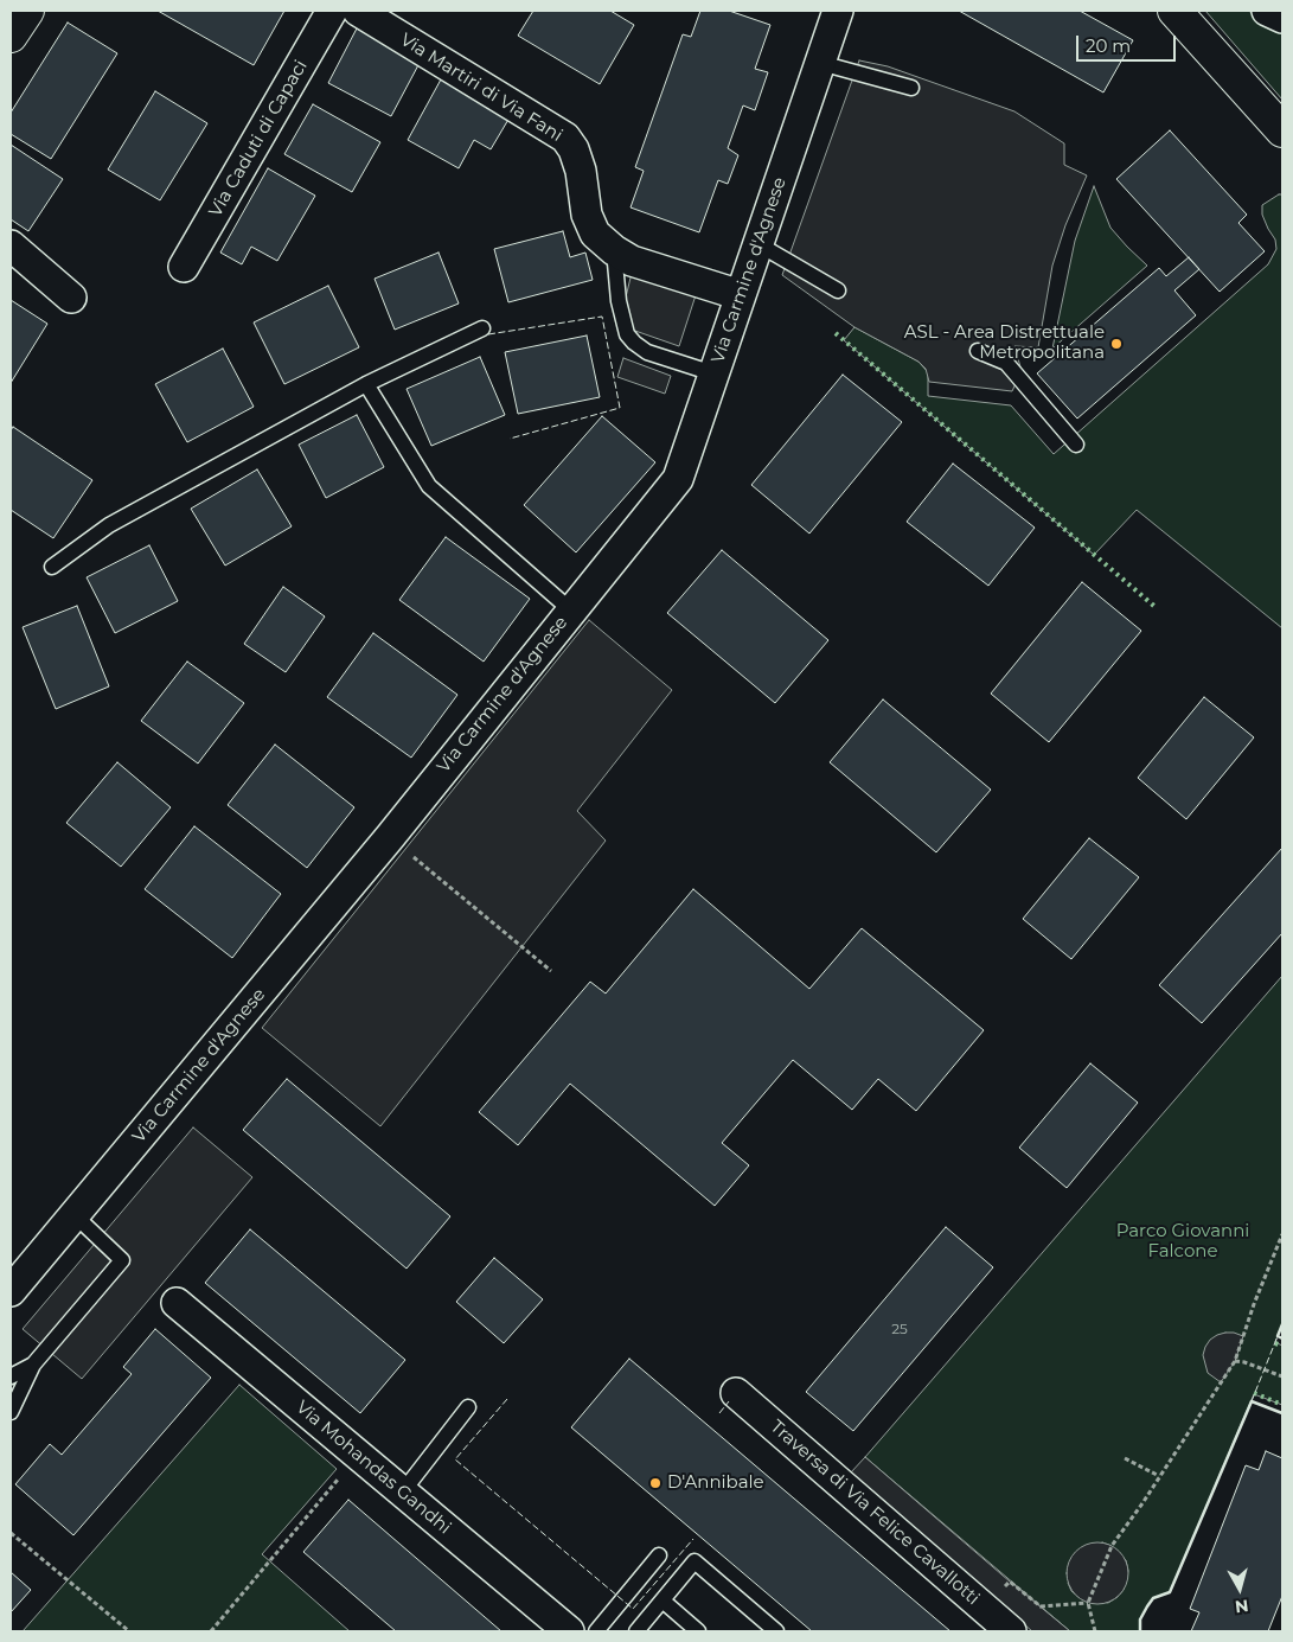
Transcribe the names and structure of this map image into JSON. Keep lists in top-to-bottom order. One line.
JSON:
{"streets":{"street":["Via Martiri di Via Fani","Via Caduti di Capaci","Via Carmine d'Agnese","Via Mohandas Gandhi","Traversa di Via Felice Cavallotti"]},"crossings":[["Via Martiri di Via Fani","Via Carmine d'Agnese"]],"parks":["Parco Giovanni Falcone"],"places":["ASL - Area Distrettuale Metropolitana","D'Annibale"],"house_numbers":["25"],"scale_bar":"20 m","north":"bottom"}
